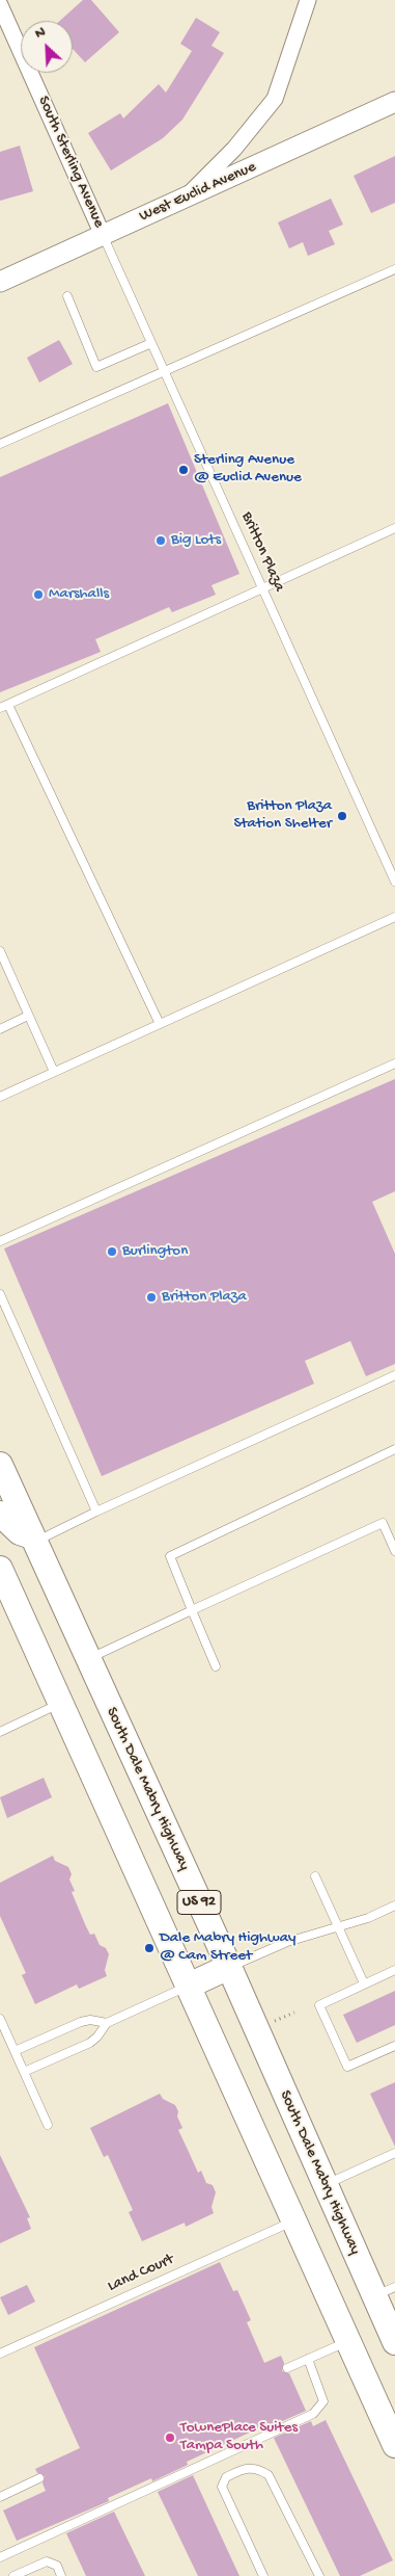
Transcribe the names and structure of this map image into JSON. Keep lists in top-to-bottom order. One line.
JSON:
{"streets":{"main road":["South Dale Mabry Highway","US 92"],"street":["South Sterling Avenue","West Euclid Avenue"],"lane":["Britton Plaza","Land Court"]},"crossings":[["South Sterling Avenue","West Euclid Avenue"],["South Sterling Avenue","Britton Plaza"],["West Euclid Avenue","Britton Plaza"],["US 92","Land Court"]],"places":["Sterling Avenue @ Euclid Avenue","Big Lots","Marshalls","Britton Plaza Station Shelter","Burlington","Britton Plaza","Dale Mabry Highway @ Cam Street","TownePlace Suites Tampa South"],"north":"top left"}
